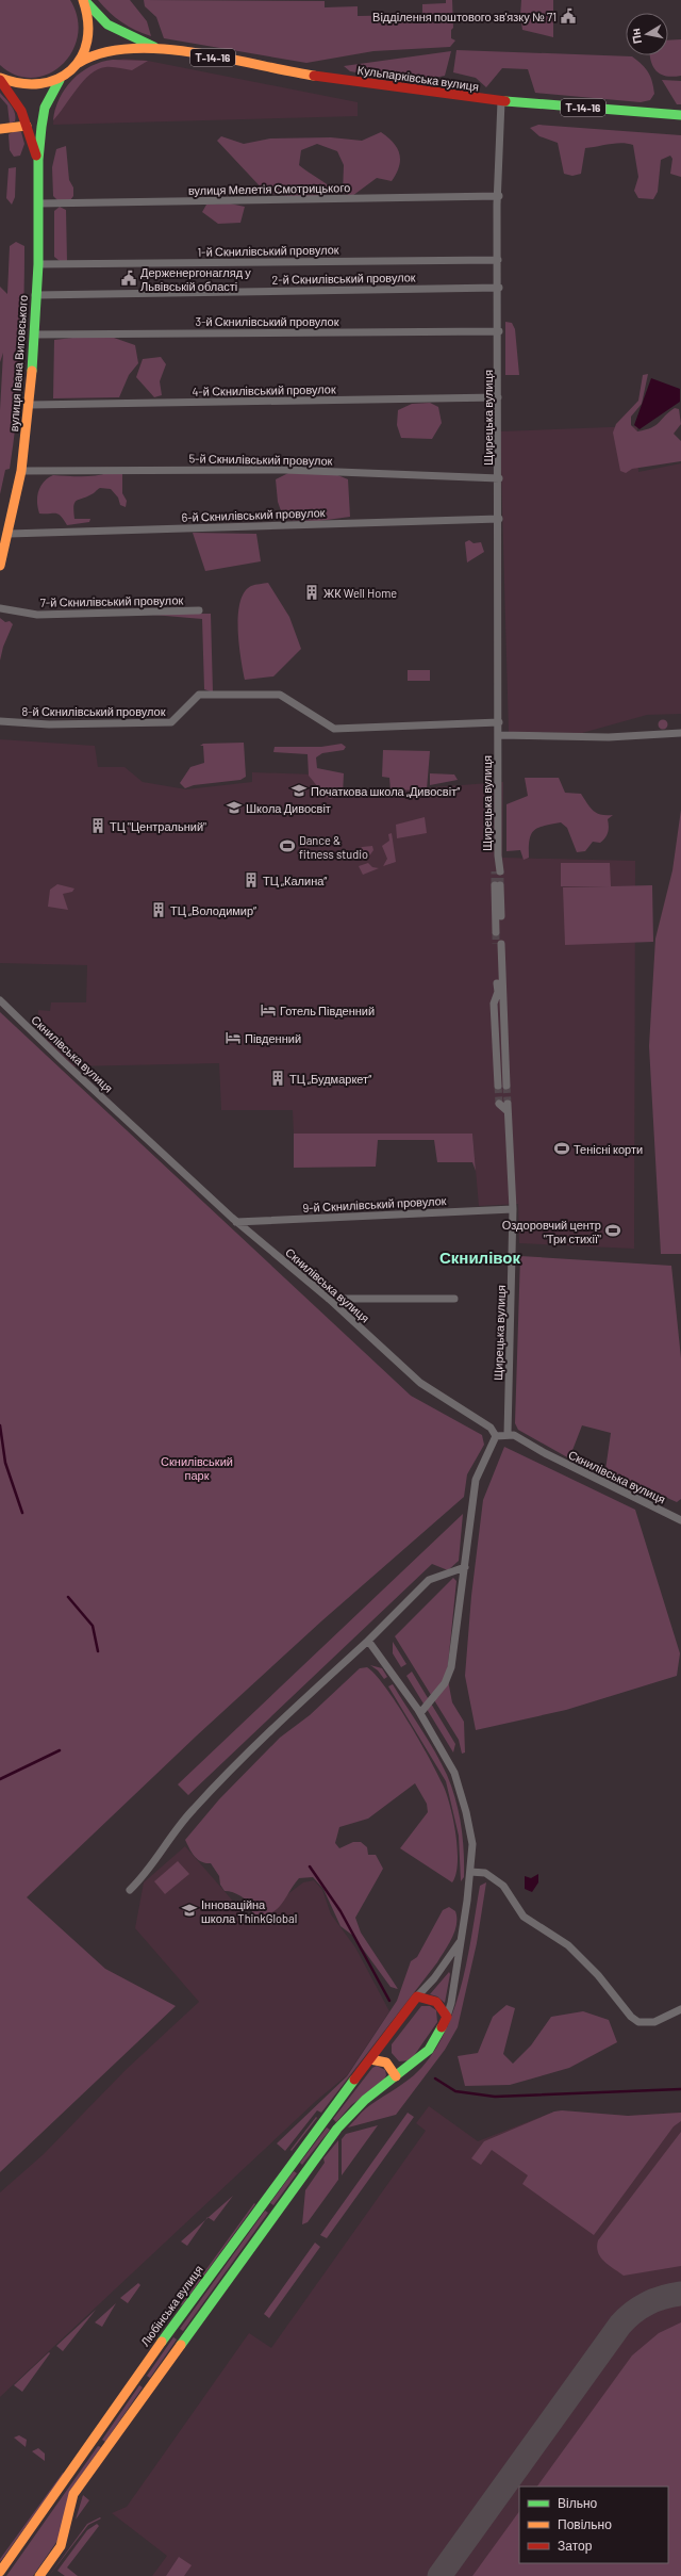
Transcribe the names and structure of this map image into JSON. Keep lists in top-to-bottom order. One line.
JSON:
{"streets":{"street":["Т-14-16","Кульпарківська вулиця","вулиця Мелетія Смотрицького","1-й Скнилівський провулок","2-й Скнилівський провулок","3-й Скнилівський провулок","вулиця Івана Виговського","4-й Скнилівський провулок","Щирецька вулиця","5-й Скнилівський провулок","6-й Скнилівський провулок","7-й Скнилівський провулок","8-й Скнилівський провулок","Скнилівська вулиця","9-й Скнилівський провулок","Любінська вулиця"]},"crossings":[["Т-14-16","Кульпарківська вулиця"],["Т-14-16","вулиця Івана Виговського"],["Кульпарківська вулиця","Щирецька вулиця"],["вулиця Мелетія Смотрицького","вулиця Івана Виговського"],["вулиця Мелетія Смотрицького","Щирецька вулиця"],["1-й Скнилівський провулок","вулиця Івана Виговського"],["1-й Скнилівський провулок","Щирецька вулиця"],["2-й Скнилівський провулок","вулиця Івана Виговського"],["2-й Скнилівський провулок","Щирецька вулиця"],["3-й Скнилівський провулок","вулиця Івана Виговського"],["3-й Скнилівський провулок","Щирецька вулиця"],["вулиця Івана Виговського","4-й Скнилівський провулок"],["вулиця Івана Виговського","5-й Скнилівський провулок"],["вулиця Івана Виговського","6-й Скнилівський провулок"],["4-й Скнилівський провулок","Щирецька вулиця"],["Щирецька вулиця","5-й Скнилівський провулок"],["Щирецька вулиця","6-й Скнилівський провулок"],["Щирецька вулиця","8-й Скнилівський провулок"],["Щирецька вулиця","Скнилівська вулиця"],["Щирецька вулиця","9-й Скнилівський провулок"],["Скнилівська вулиця","9-й Скнилівський провулок"]],"districts":["Скнилівок"],"parks":["Скнилівський парк"],"places":{"public building":["Відділення поштового зв’язку № 71","Держенергонагляд у Львівській області"],"building":["ЖК Well Home","ТЦ \"Центральний\"","ТЦ „Калина“","ТЦ „Володимир“","ТЦ „Будмаркет“"],"school or university":["Початкова школа „Дивосвіт“","Школа Дивосвіт","Інноваційна школа ThinkGlobal"],"sports":["Dance & fitness studio","Тенісні корти","Оздоровчий центр \"Три стихії\""],"hotel":["Готель Південний","Південний"]},"legend":["Вільно","Повільно","Затор"],"north":"left"}
